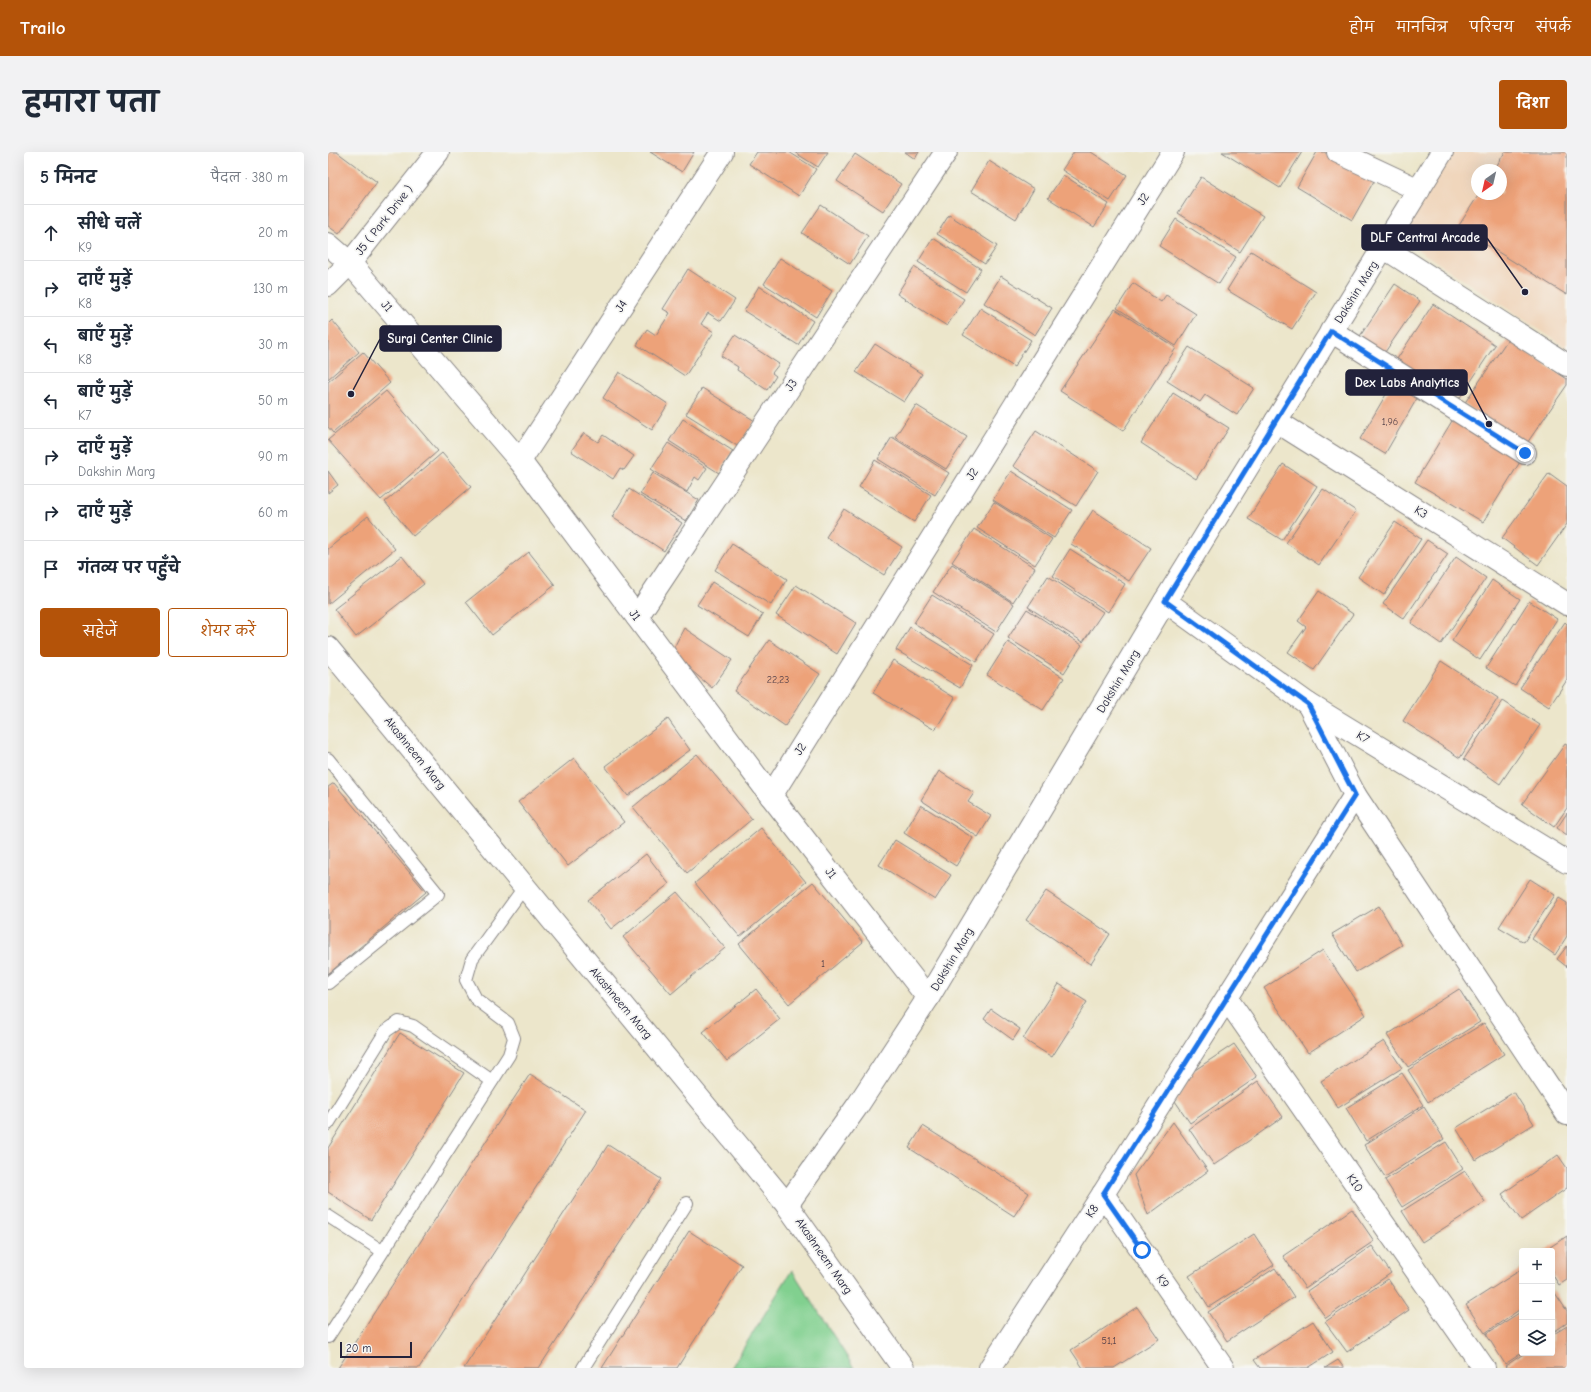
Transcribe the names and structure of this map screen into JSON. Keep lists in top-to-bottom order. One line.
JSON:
{"streets":{"street":["J2","J5 ( Park Drive )","Dakshin Marg","J1","J4","J3","K3","K7","Akashneem Marg","K10","K8","K9"]},"crossings":[["J2","J1"],["J5 ( Park Drive )","J1"],["Dakshin Marg","J1"],["Dakshin Marg","K3"],["Dakshin Marg","K7"],["Dakshin Marg","Akashneem Marg"],["J1","J4"],["J1","J3"],["K10","K8"],["K8","K9"]],"places":["DLF Central Arcade","Surgi Center Clinic","Dex Labs Analytics"],"house_numbers":["1,96","22,23","1","51,1"],"scale_bar":"20 m","north":"bottom left","page":{"header":"Trailo","nav":["होम","मानचित्र","परिचय","संपर्क"],"title":"हमारा पता","buttons":["दिशा",["सहेजें","शेयर करें"]],"heading":["5 मिनट","पैदल · 380 m"],"list":[["सीधे चलें","K9","20 m"],["दाएँ मुड़ें","K8","130 m"],["बाएँ मुड़ें","K8","30 m"],["बाएँ मुड़ें","K7","50 m"],["दाएँ मुड़ें","Dakshin Marg","90 m"],["दाएँ मुड़ें","60 m"],"गंतव्य पर पहुँचे"],"map_buttons":["+","−"],"scale":"20 m"}}
